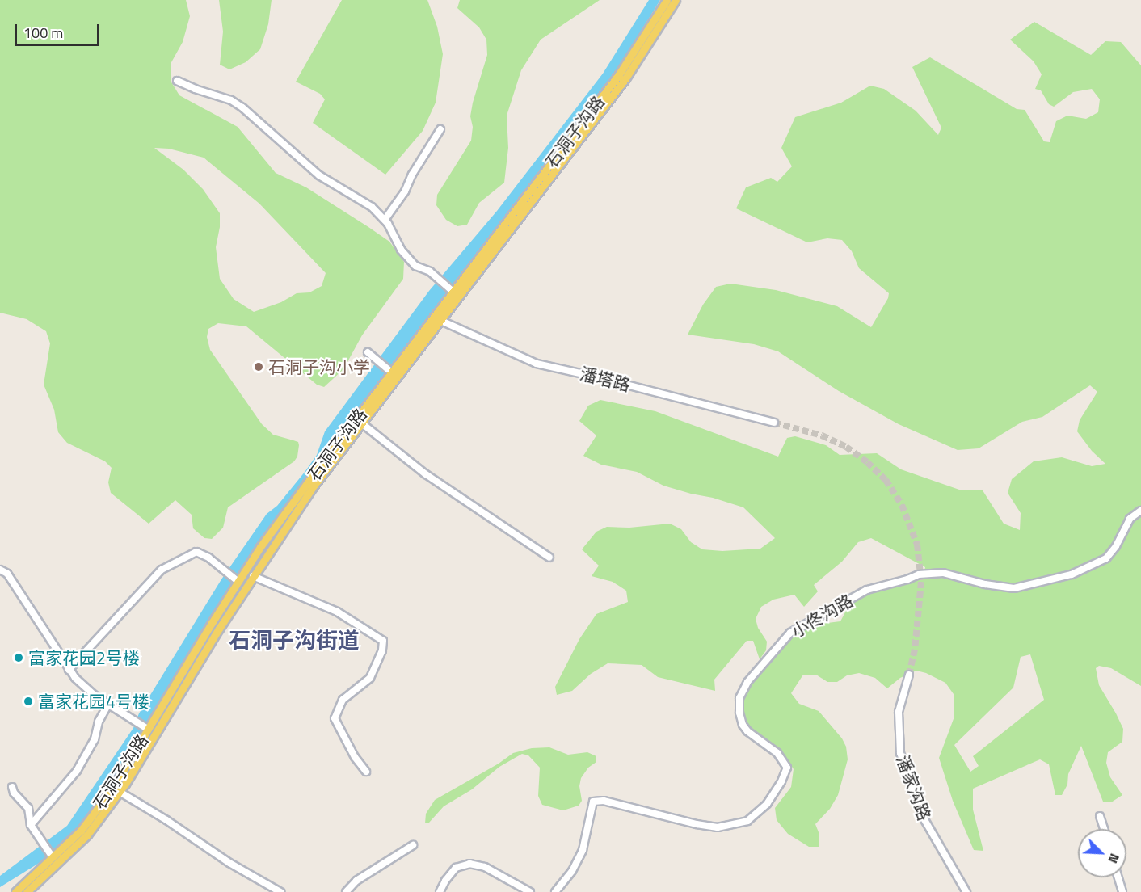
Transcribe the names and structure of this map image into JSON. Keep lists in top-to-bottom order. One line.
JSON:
{"streets":{"main road":["石洞子沟路"],"street":["潘塔路","小佟沟路","潘家沟路"]},"crossings":[["石洞子沟路","潘塔路"]],"districts":["石洞子沟街道"],"places":["石洞子沟小学","富家花园2号楼","富家花园4号楼"],"scale_bar":"100 m","north":"bottom right"}
